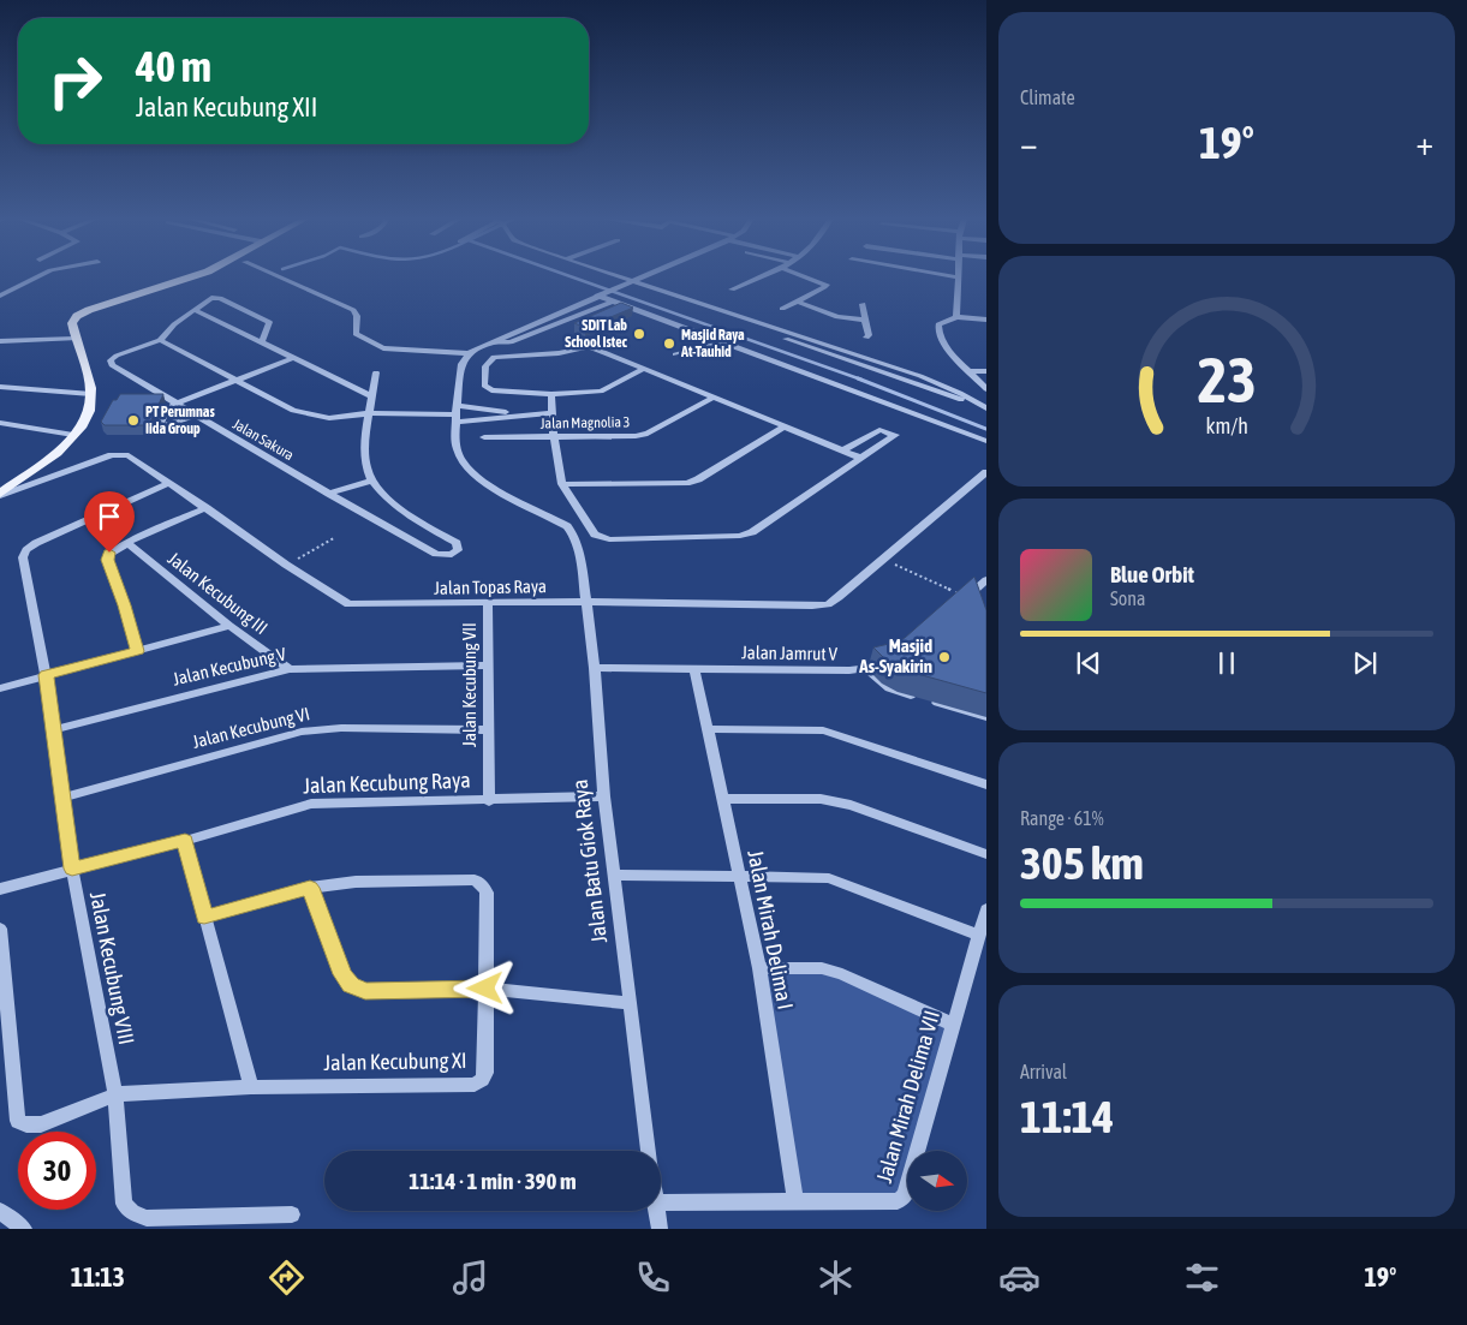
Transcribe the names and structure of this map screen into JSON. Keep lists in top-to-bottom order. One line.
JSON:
{"streets":{"street":["Jalan Magnolia 3","Jalan Sakura","Jalan Topas Raya","Jalan Kecubung III","Jalan Jamrut V","Jalan Kecubung V","Jalan Kecubung VII","Jalan Kecubung VI","Jalan Kecubung Raya","Jalan Batu Giok Raya","Jalan Mirah Delima I","Jalan Kecubung VIII","Jalan Kecubung XI","Jalan Mirah Delima VII"]},"crossings":[["Jalan Topas Raya","Jalan Kecubung VII"],["Jalan Topas Raya","Jalan Batu Giok Raya"],["Jalan Topas Raya","Jalan Kecubung VIII"],["Jalan Kecubung III","Jalan Kecubung V"],["Jalan Jamrut V","Jalan Batu Giok Raya"],["Jalan Jamrut V","Jalan Mirah Delima I"],["Jalan Kecubung V","Jalan Kecubung VII"],["Jalan Kecubung V","Jalan Kecubung VIII"],["Jalan Kecubung VII","Jalan Kecubung VI"],["Jalan Kecubung VII","Jalan Kecubung Raya"],["Jalan Kecubung VI","Jalan Kecubung VIII"],["Jalan Kecubung Raya","Jalan Batu Giok Raya"],["Jalan Kecubung Raya","Jalan Kecubung VIII"],["Jalan Mirah Delima I","Jalan Mirah Delima VII"],["Jalan Kecubung VIII","Jalan Kecubung XI"]],"places":["SDIT Lab School Istec","Masjid Raya At-Tauhid","PT Perumnas Iida Group","Masjid As-Syakirin"],"north":"right","page":{"tile":["Climate",["Range · 61%","305 km"],["Arrival","11:14"]],"turn":["40 m","Jalan Kecubung XII"],"heat":["−","19°","+"],"song":["Blue Orbit","Sona"],"limit":"30","trip":"11:14 · 1 min · 390 m","tabs":["11:13","19°"],"gauge":["23","km/h"]}}
